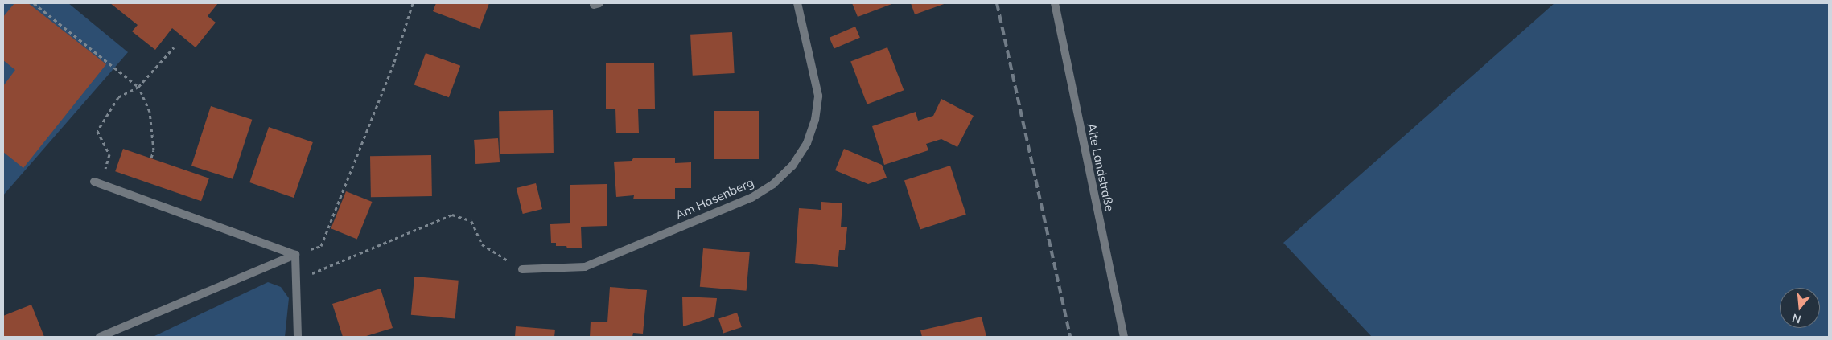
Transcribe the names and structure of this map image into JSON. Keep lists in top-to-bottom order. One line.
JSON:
{"streets":{"street":["Alte Landstraße","Am Hasenberg"]},"north":"bottom"}
